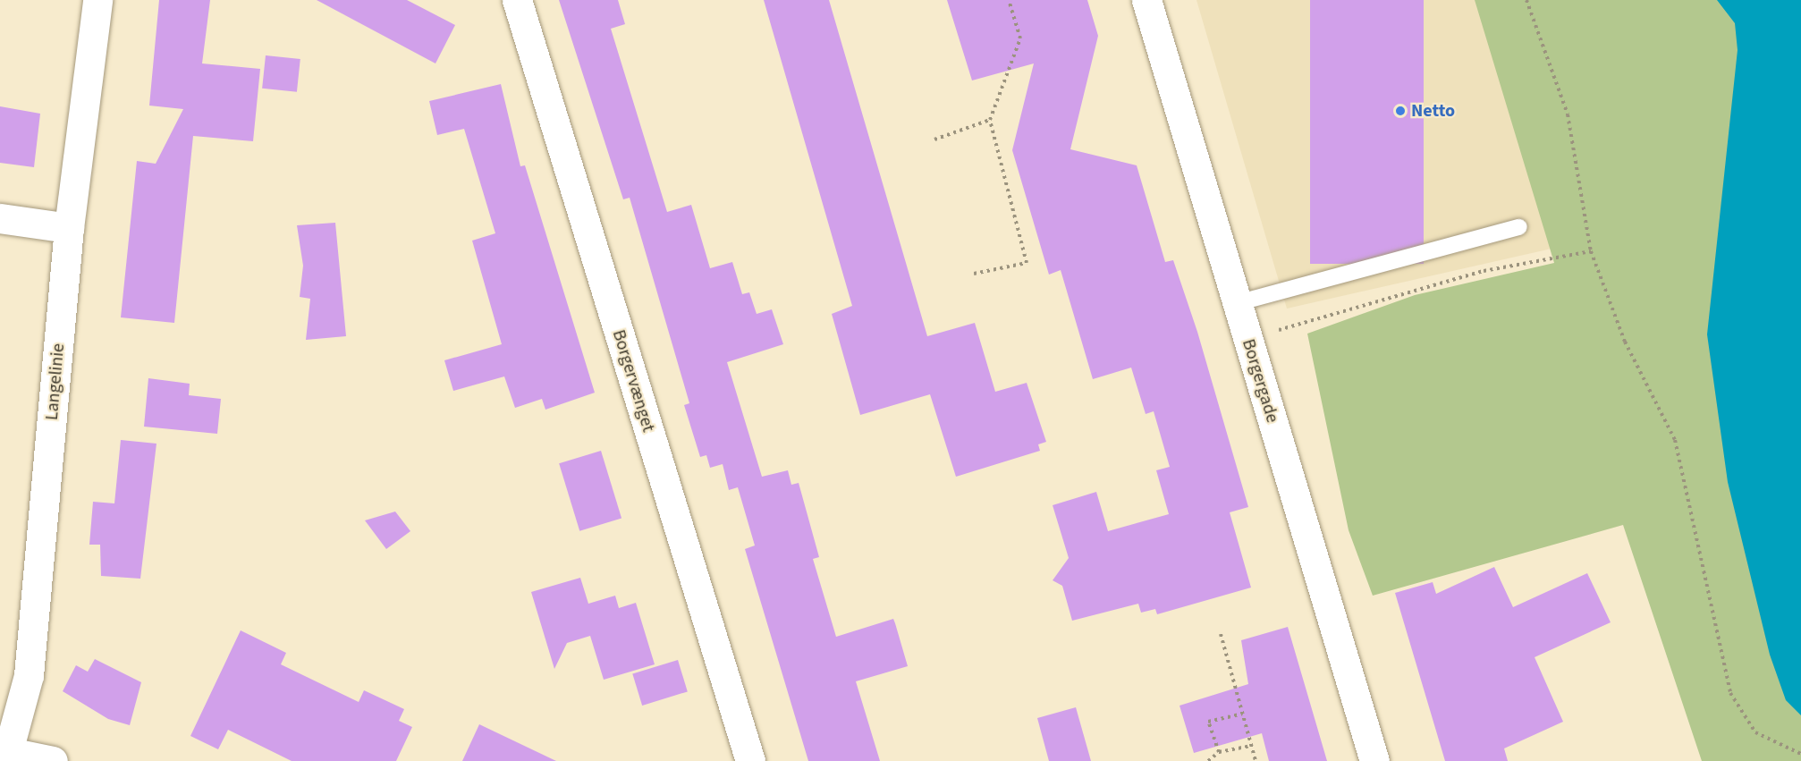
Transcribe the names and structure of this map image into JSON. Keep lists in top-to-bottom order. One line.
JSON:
{"streets":{"street":["Borgervænget","Borgergade","Langelinie"]},"places":["Netto"]}
